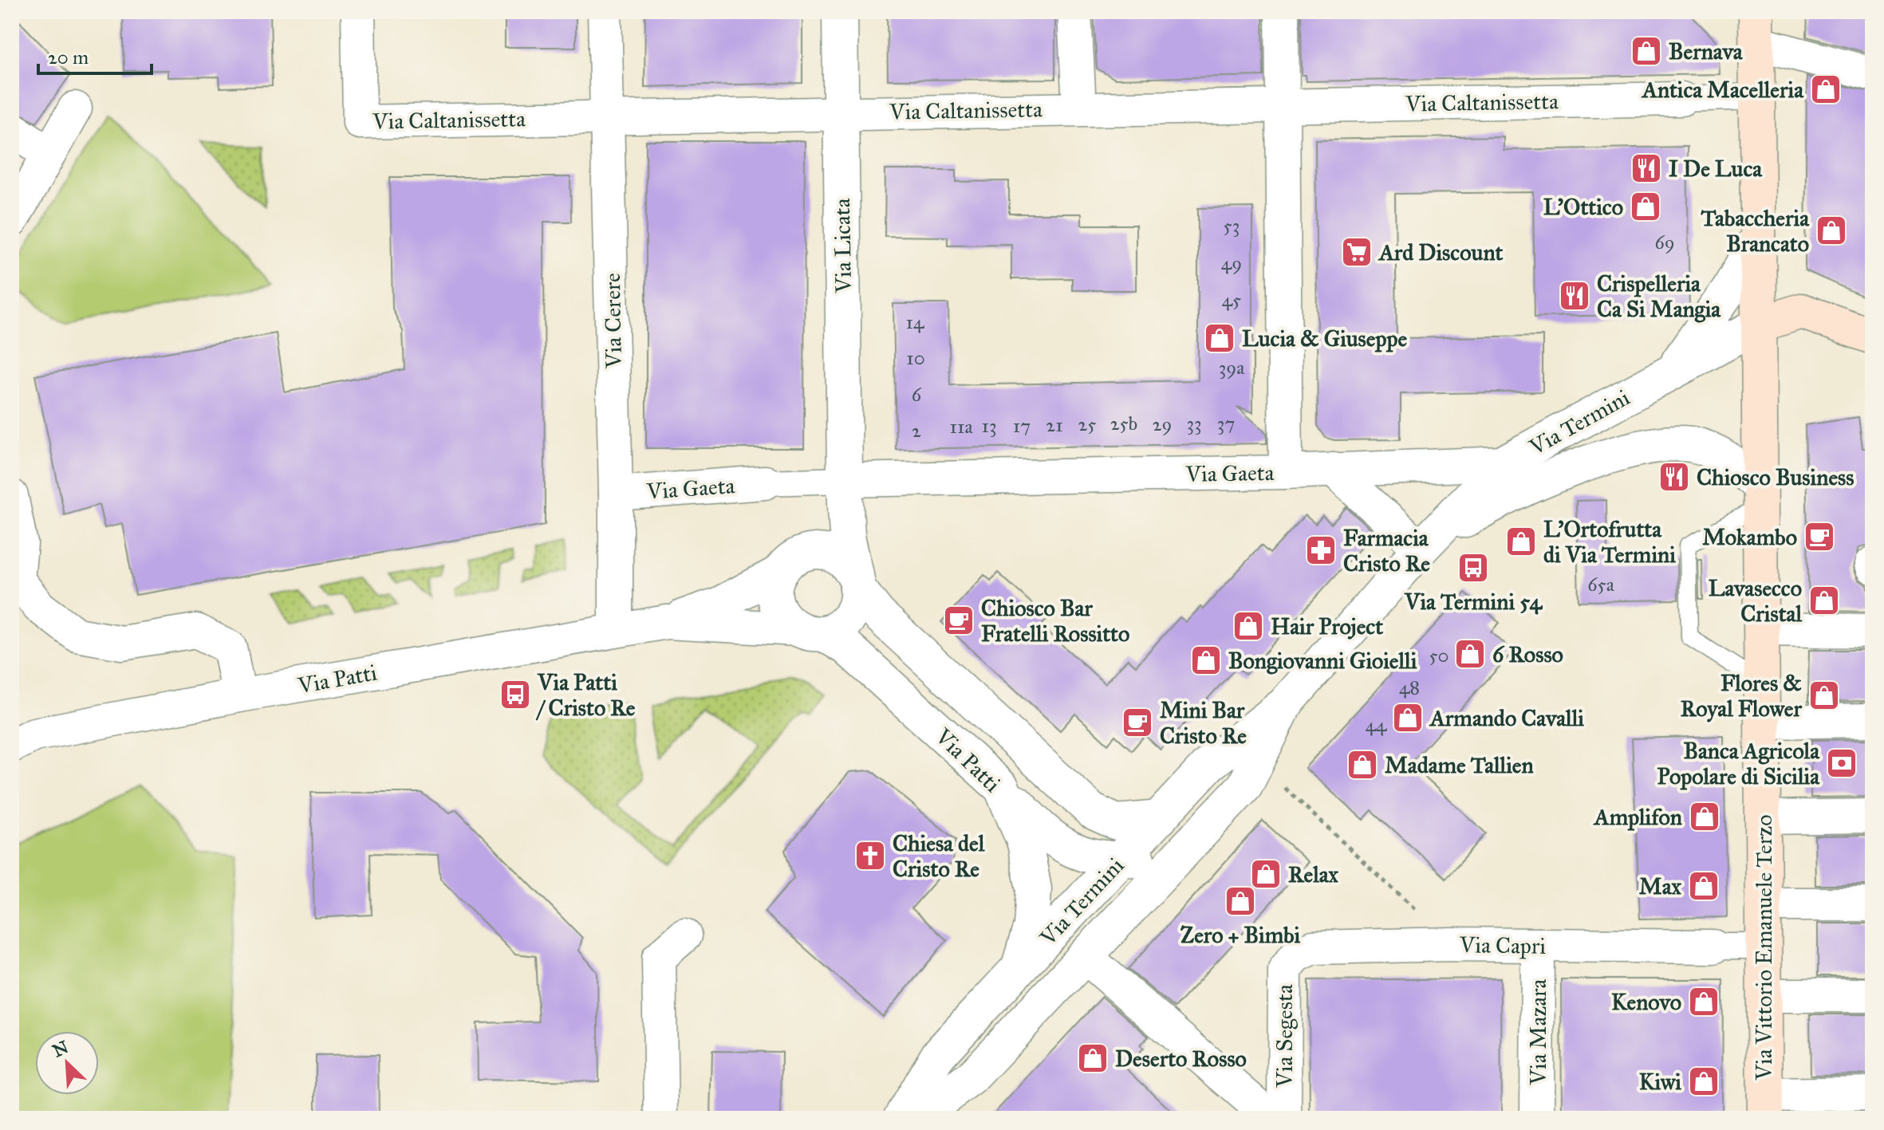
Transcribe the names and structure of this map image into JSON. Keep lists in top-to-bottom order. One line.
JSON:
{"streets":{"main road":["Via Vittorio Emanuele Terzo"],"street":["Via Caltanissetta","Via Licata","Via Cerere","Via Termini","Via Gaeta","Via Patti","Via Capri","Via Mazara","Via Segesta"]},"crossings":[["Via Caltanissetta","Via Licata"],["Via Caltanissetta","Via Cerere"],["Via Caltanissetta","Via Gaeta"],["Via Licata","Via Gaeta"],["Via Licata","Via Patti"],["Via Cerere","Via Gaeta"],["Via Cerere","Via Patti"],["Via Termini","Via Patti"],["Via Termini","Via Vittorio Emanuele Terzo"],["Via Capri","Via Mazara"],["Via Capri","Via Segesta"]],"places":{"shop":["Bernava","Antica Macelleria","L'Ottico","Tabaccheria Brancato","Lucia & Giuseppe","L'Ortofrutta di Via Termini","Lavasecco Cristal","Hair Project","6 Rosso","Bongiovanni Gioielli","Flores & Royal Flower","Armando Cavalli","Madame Tallien","Amplifon","Relax","Max","Zero + Bimbi","Kenovo","Deserto Rosso","Kiwi"],"restaurant":["I De Luca","Crispelleria Ca Si Mangia","Chiosco Business"],"supermarket":["Ard Discount"],"cafe":["Mokambo","Chiosco Bar Fratelli Rossitto","Mini Bar Cristo Re"],"pharmacy":["Farmacia Cristo Re"],"bus stop":["Via Termini 54","Via Patti / Cristo Re"],"bank":["Banca Agricola Popolare di Sicilia"],"church":["Chiesa del Cristo Re"]},"house_numbers":["53","69","49","45","14","10","39a","6","25b","33","37","25","29","21","13","17","11a","2","65a","50","48","44"],"scale_bar":"20 m","north":"top left"}
